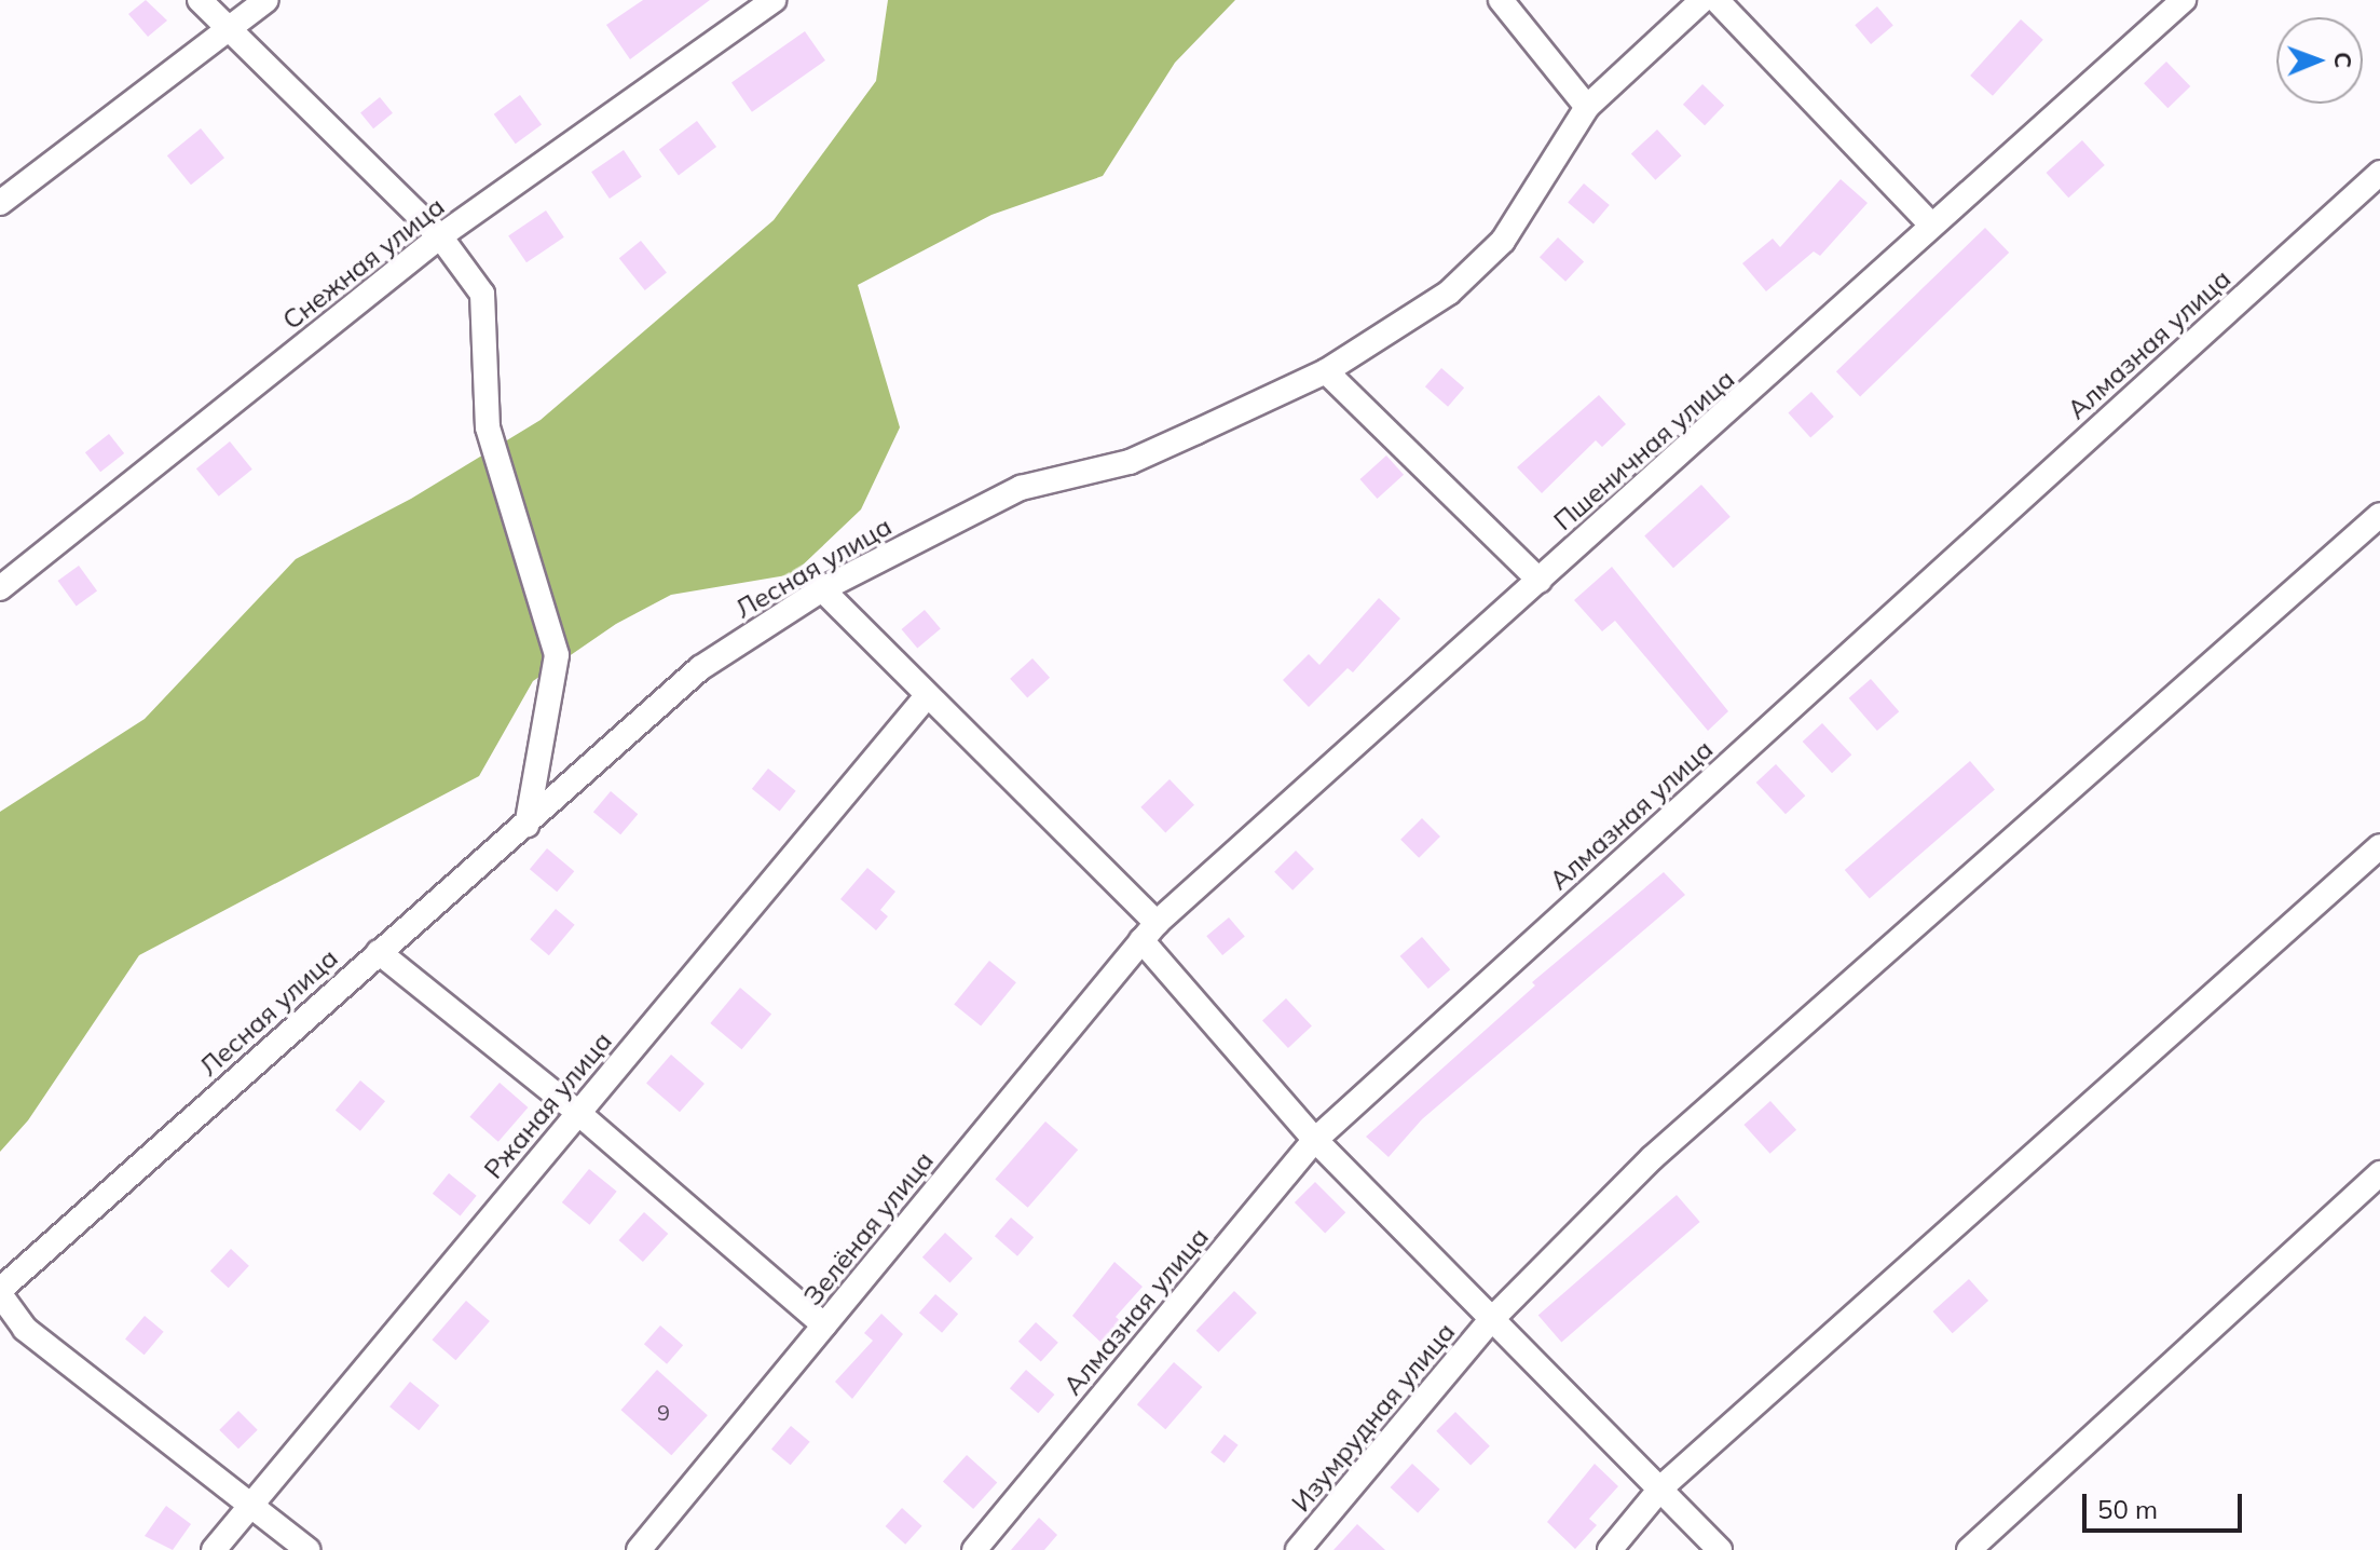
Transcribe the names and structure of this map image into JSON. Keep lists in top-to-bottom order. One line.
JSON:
{"streets":{"street":["Снежная улица","Алмазная улица","Пшеничная улица","Лесная улица","Ржаная улица","Зелёная улица","Изумрудная улица"]},"crossings":[["Пшеничная улица","Зелёная улица"]],"house_numbers":["9"],"scale_bar":"50 m","north":"right"}
